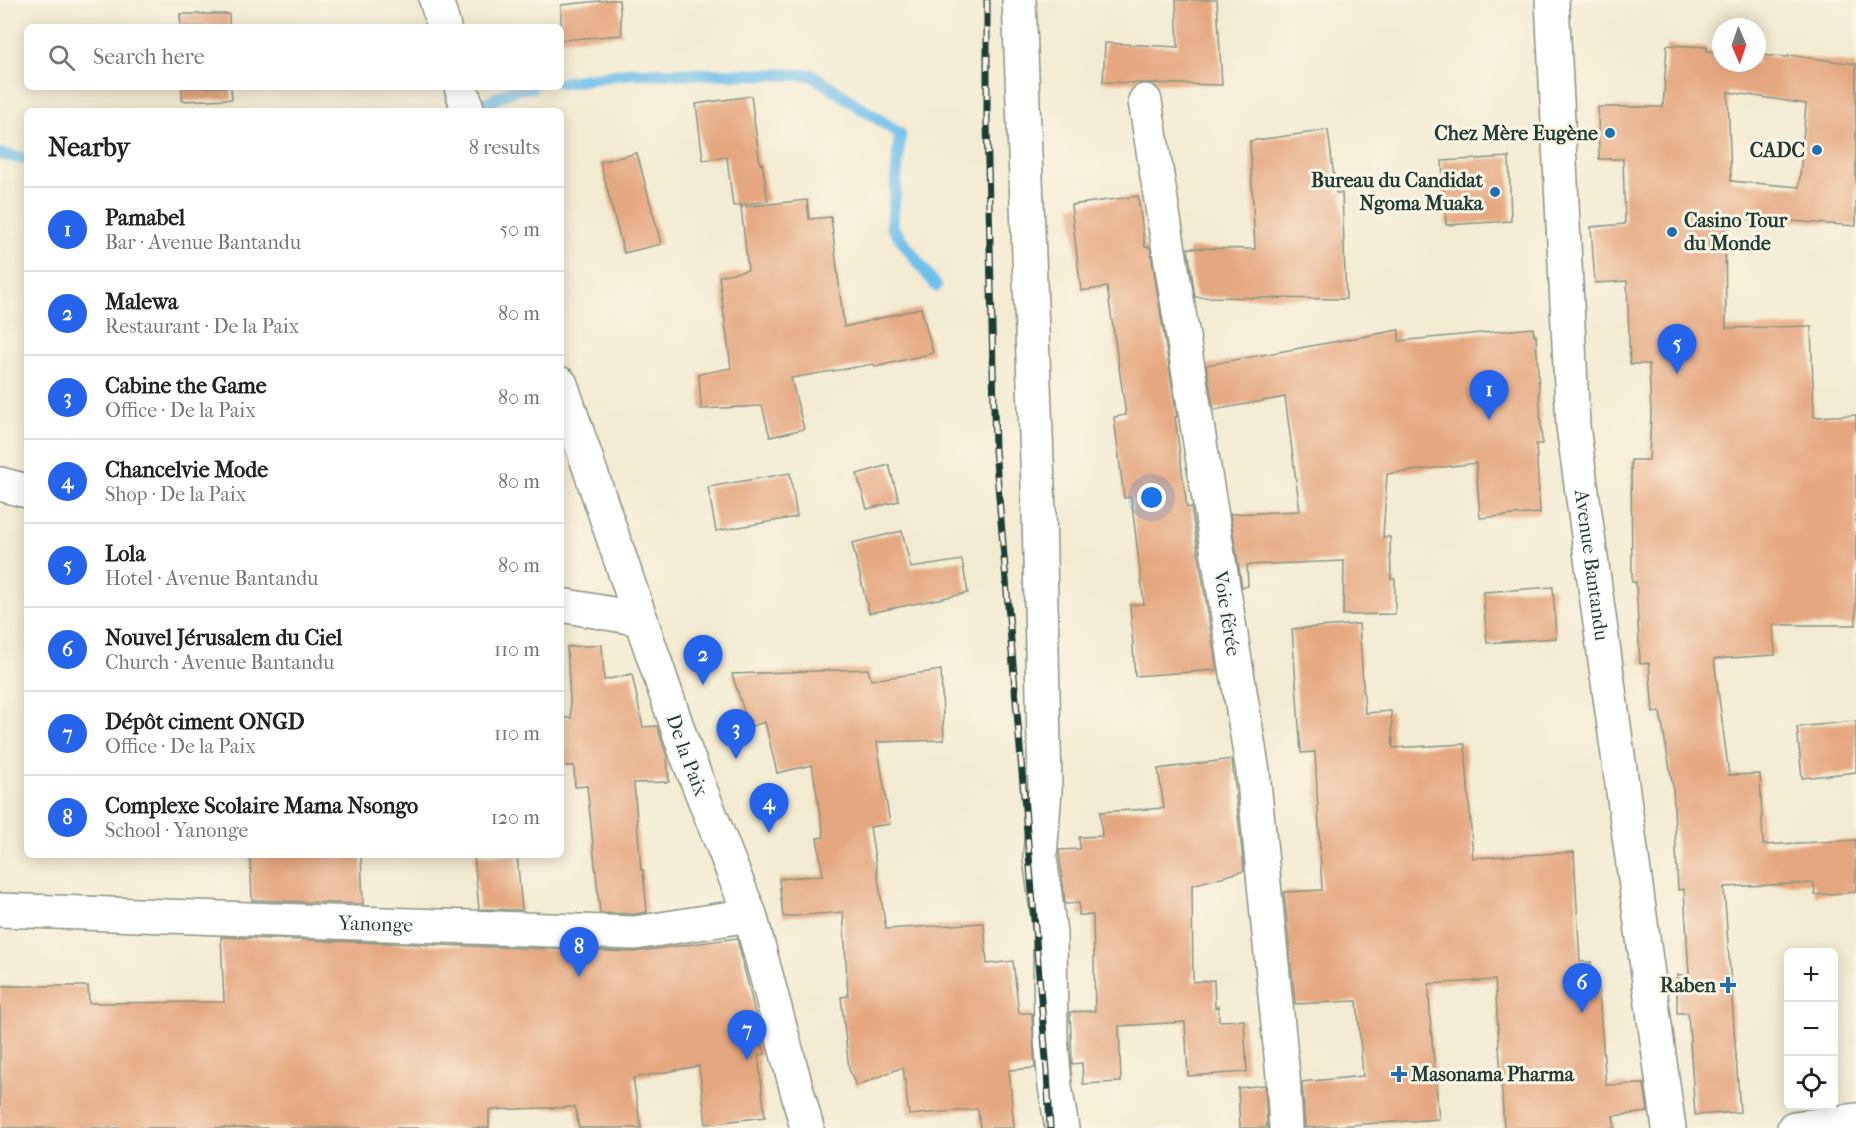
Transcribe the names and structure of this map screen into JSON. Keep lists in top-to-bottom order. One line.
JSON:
{"streets":{"street":["Avenue Bantandu","Voie férée","De la Paix","Yanonge"]},"crossings":[["De la Paix","Yanonge"]],"places":{"other":["Chez Mère Eugène","CADC","Bureau du Candidat Ngoma Muaka","Casino Tour du Monde"],"health":["Raben","Masonama Pharma"]},"north":"bottom","page":{"search":"Search here","heading":["Nearby","8 results"],"list":[{"mark":"1","name":"Pamabel","note":"Bar · Avenue Bantandu","value":"50 m"},{"mark":"2","name":"Malewa","note":"Restaurant · De la Paix","value":"80 m"},{"mark":"3","name":"Cabine the Game","note":"Office · De la Paix","value":"80 m"},{"mark":"4","name":"Chancelvie Mode","note":"Shop · De la Paix","value":"80 m"},{"mark":"5","name":"Lola","note":"Hotel · Avenue Bantandu","value":"80 m"},{"mark":"6","name":"Nouvel Jérusalem du Ciel","note":"Church · Avenue Bantandu","value":"110 m"},{"mark":"7","name":"Dépôt ciment ONGD","note":"Office · De la Paix","value":"110 m"},{"mark":"8","name":"Complexe Scolaire Mama Nsongo","note":"School · Yanonge","value":"120 m"}],"pins":["5","1","2","3","4","8","6","7"],"map_buttons":["+","−"]}}
